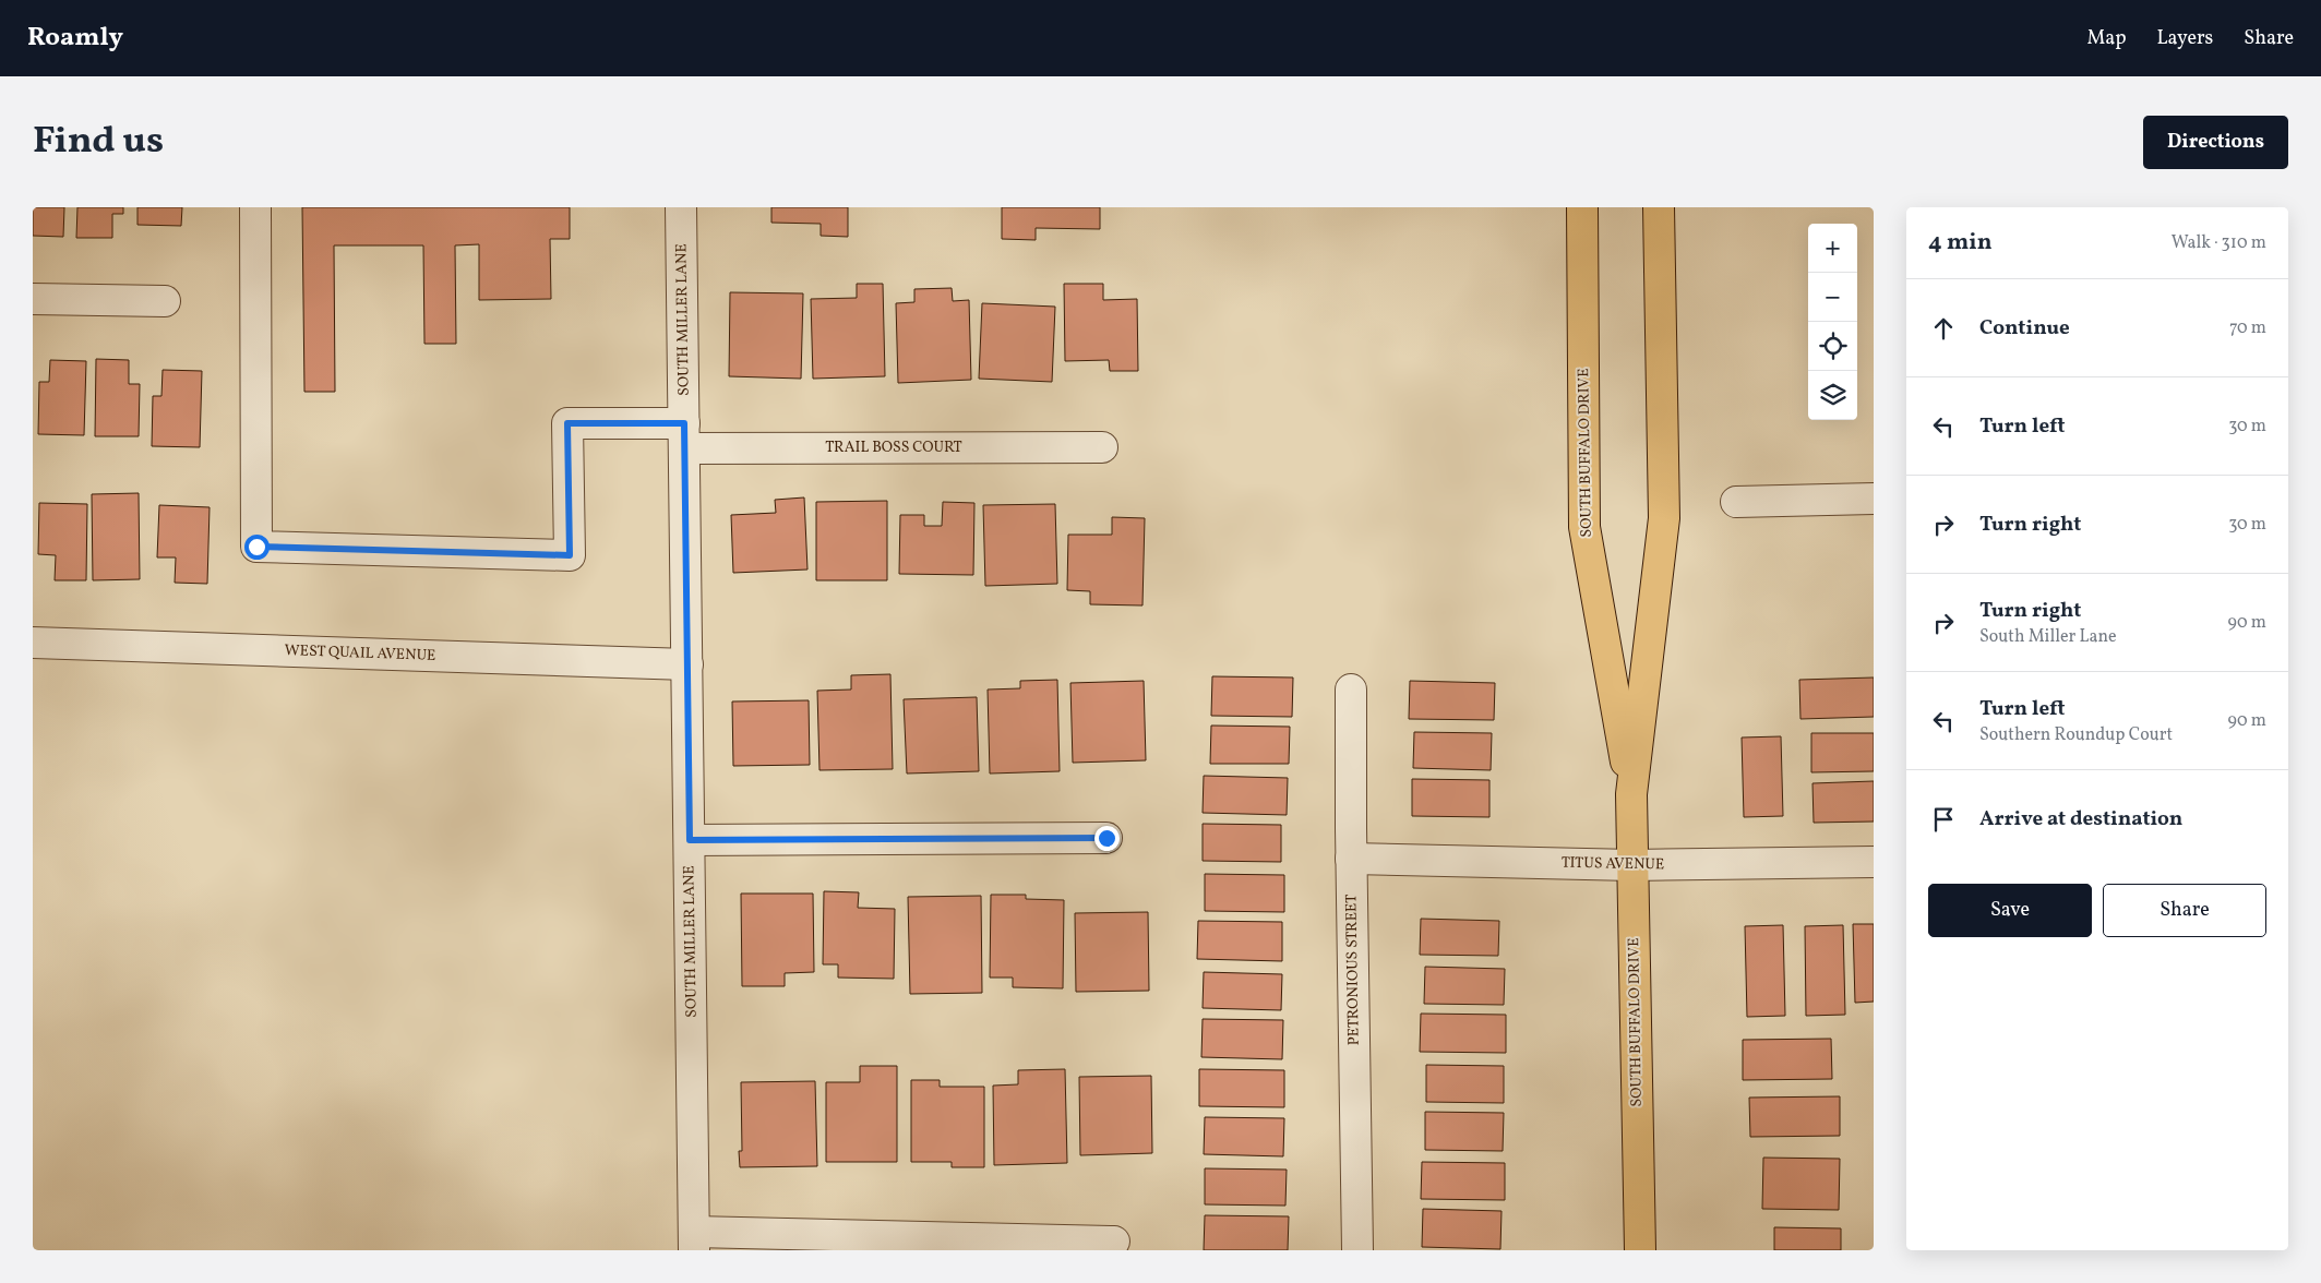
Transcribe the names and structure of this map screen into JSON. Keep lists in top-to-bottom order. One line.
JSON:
{"streets":{"main road":["SOUTH BUFFALO DRIVE"],"street":["SOUTH MILLER LANE","TRAIL BOSS COURT","WEST QUAIL AVENUE","TITUS AVENUE","PETRONIOUS STREET"]},"crossings":[["SOUTH MILLER LANE","TRAIL BOSS COURT"],["SOUTH MILLER LANE","WEST QUAIL AVENUE"],["SOUTH BUFFALO DRIVE","TITUS AVENUE"],["TITUS AVENUE","PETRONIOUS STREET"]],"page":{"header":"Roamly","nav":["Map","Layers","Share"],"title":"Find us","buttons":["Directions",["Save","Share"]],"heading":["4 min","Walk · 310 m"],"map_buttons":["+","−"],"list":[["Continue","70 m"],["Turn left","30 m"],["Turn right","30 m"],["Turn right","South Miller Lane","90 m"],["Turn left","Southern Roundup Court","90 m"],"Arrive at destination"]}}
